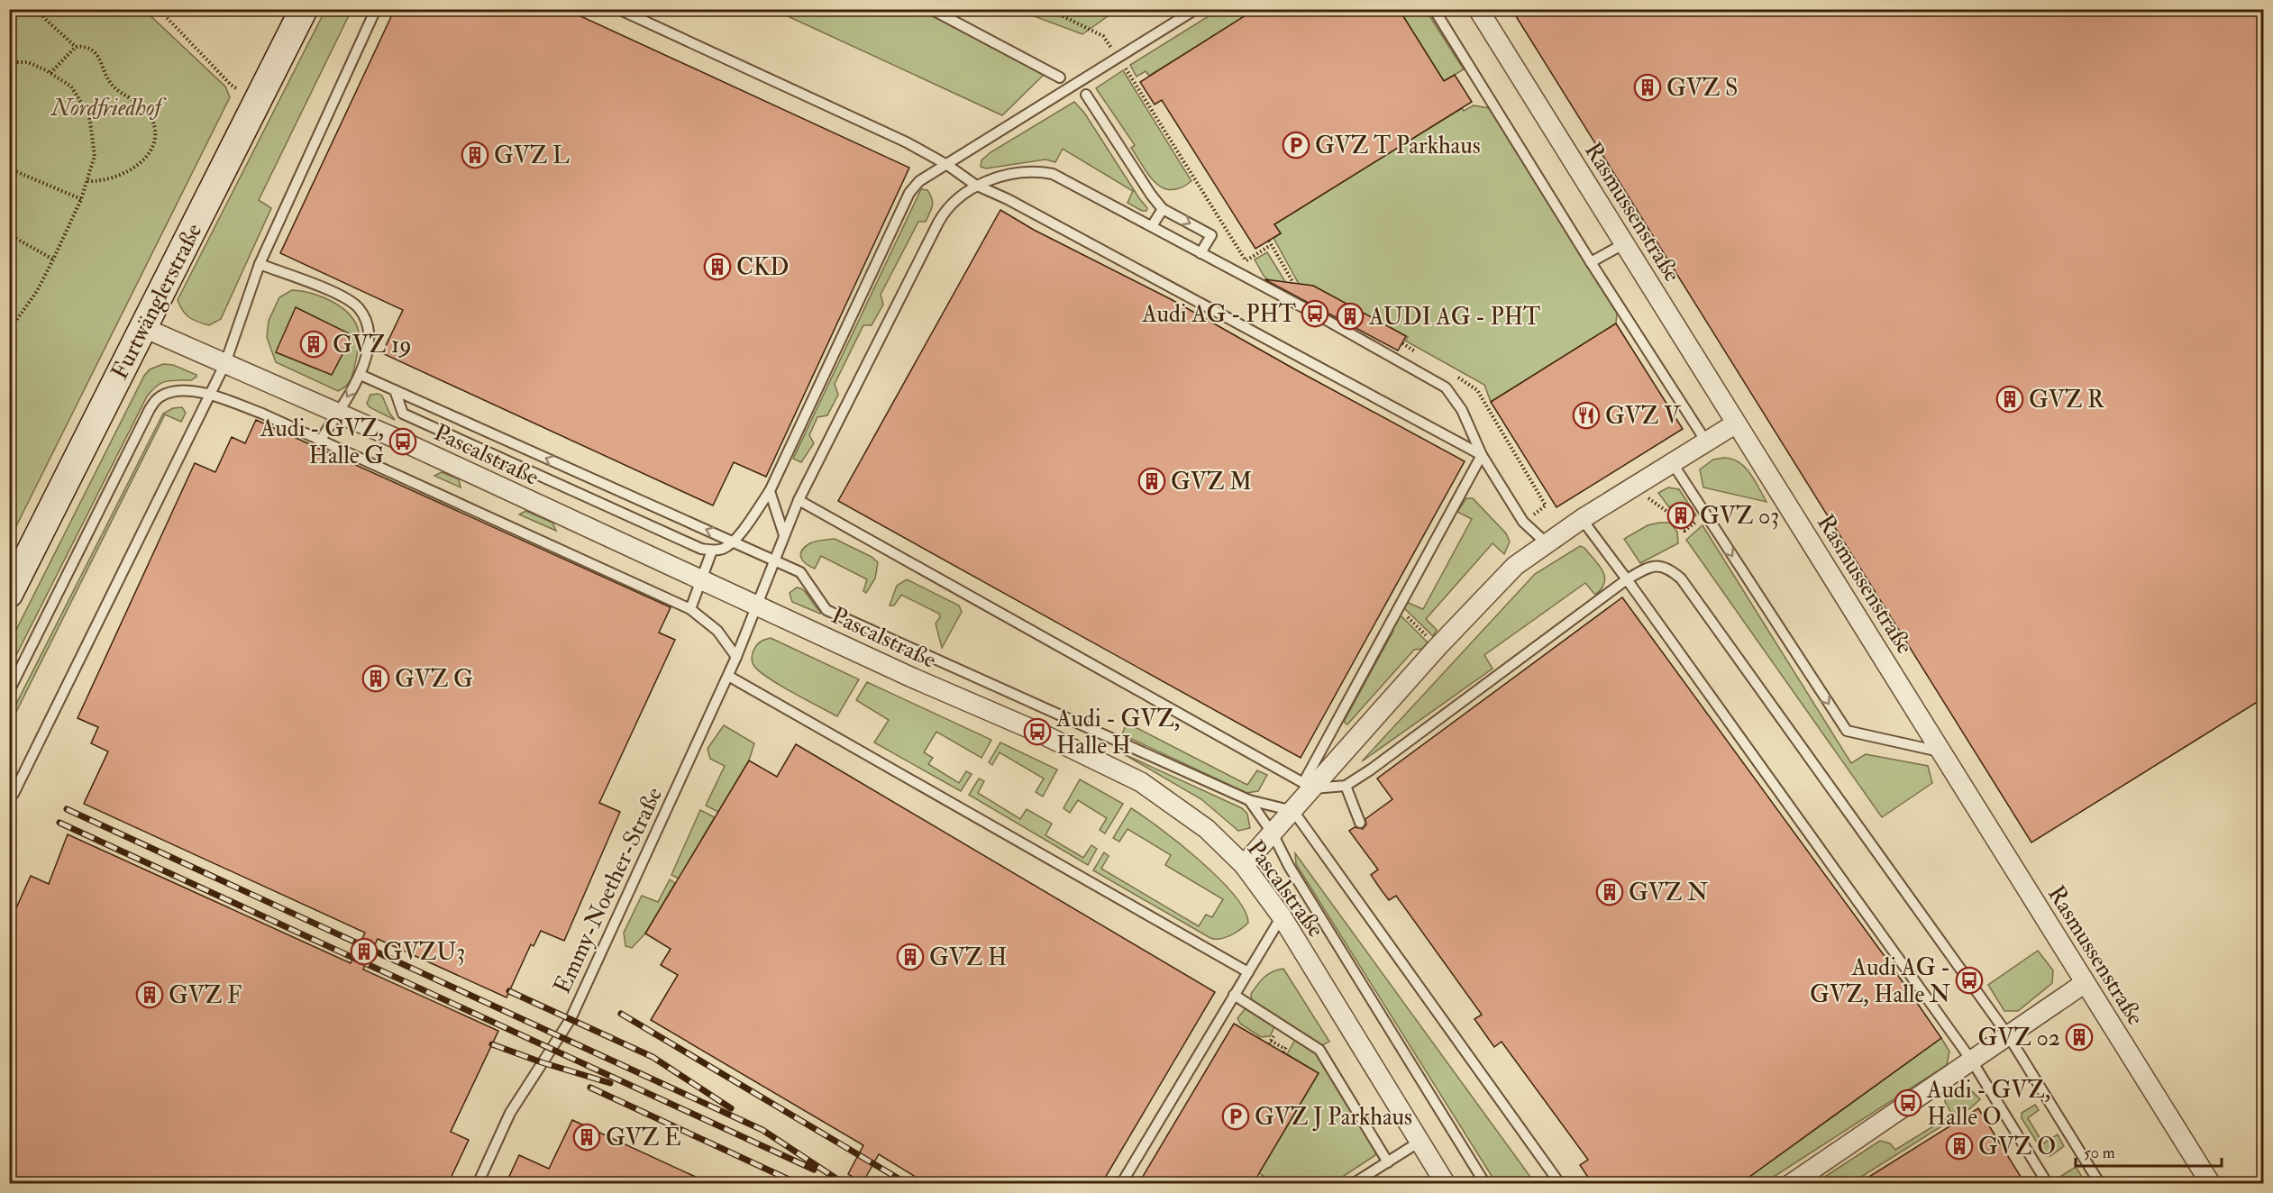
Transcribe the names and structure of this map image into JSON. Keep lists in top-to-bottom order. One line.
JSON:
{"streets":{"street":["Rasmussenstraße","Furtwänglerstraße","Pascalstraße"],"lane":["Emmy-Noether-Straße"]},"crossings":[["Furtwänglerstraße","Pascalstraße"],["Pascalstraße","Emmy-Noether-Straße"]],"parks":["Nordfriedhof"],"places":{"building":["GVZ S","GVZ L","CKD","AUDI AG - PHT","GVZ 19","GVZ R","GVZ M","GVZ 03","GVZ G","GVZ N","GVZU3","GVZ H","GVZ F","GVZ 02","GVZ E","GVZ O"],"parking":["GVZ T Parkhaus","GVZ J Parkhaus"],"bus stop":["Audi AG - PHT","Audi - GVZ, Halle G","Audi - GVZ, Halle H","Audi AG - GVZ, Halle N","Audi - GVZ, Halle O"],"restaurant":["GVZ V"]},"scale_bar":"50 m"}
